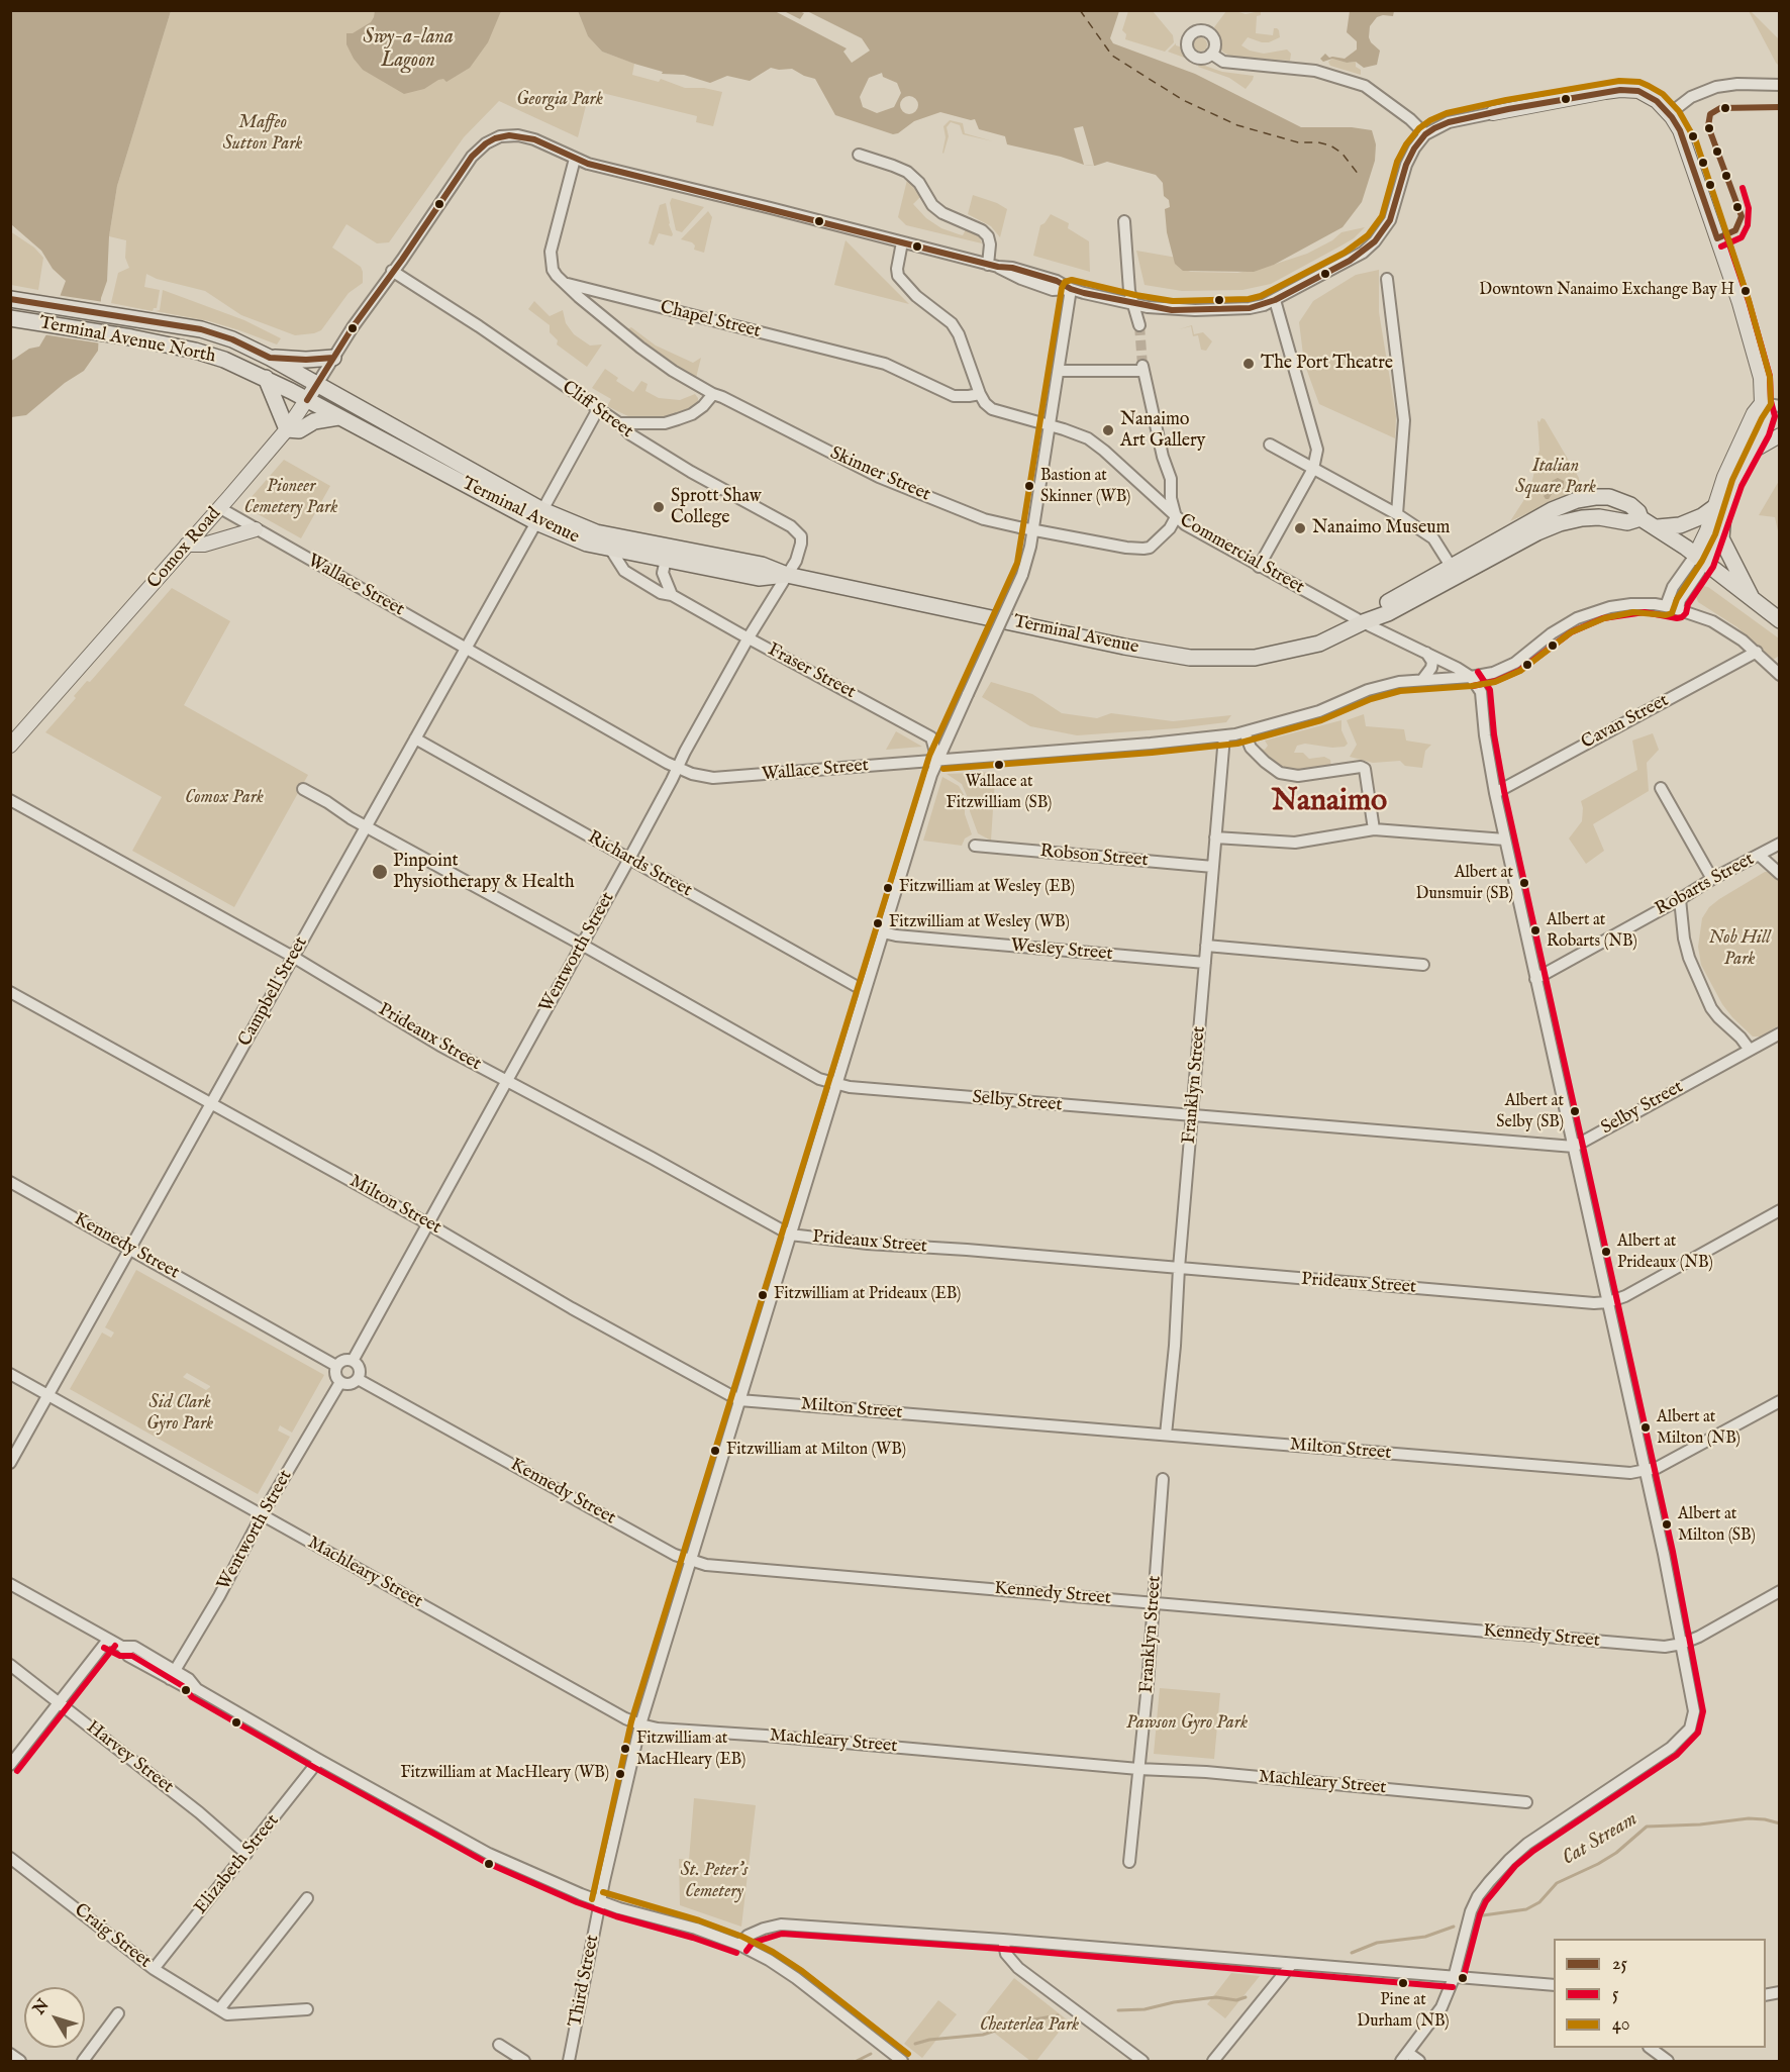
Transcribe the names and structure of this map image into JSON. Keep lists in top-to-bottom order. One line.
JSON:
{"streets":{"highway":["Terminal Avenue North","Terminal Avenue"],"main road":["Comox Road"],"street":["Chapel Street","Cliff Street","Skinner Street","Commercial Street","Wallace Street","Fraser Street","Cavan Street","Robson Street","Richards Street","Robarts Street","Wesley Street","Wentworth Street","Campbell Street","Prideaux Street","Franklyn Street","Selby Street","Milton Street","Kennedy Street","Machleary Street","Harvey Street","Elizabeth Street","Craig Street","Third Street"]},"crossings":[["Chapel Street","Skinner Street"],["Chapel Street","Commercial Street"],["Terminal Avenue North","Terminal Avenue"],["Terminal Avenue North","Comox Road"],["Cliff Street","Comox Road"],["Cliff Street","Wentworth Street"],["Cliff Street","Campbell Street"],["Skinner Street","Commercial Street"],["Skinner Street","Third Street"],["Terminal Avenue","Comox Road"],["Terminal Avenue","Commercial Street"],["Terminal Avenue","Fraser Street"],["Terminal Avenue","Wentworth Street"],["Terminal Avenue","Campbell Street"],["Comox Road","Wallace Street"],["Commercial Street","Wallace Street"],["Commercial Street","Third Street"],["Wallace Street","Fraser Street"],["Wallace Street","Cavan Street"],["Wallace Street","Wentworth Street"],["Wallace Street","Campbell Street"],["Wallace Street","Franklyn Street"],["Wallace Street","Third Street"],["Fraser Street","Wentworth Street"],["Fraser Street","Third Street"],["Robson Street","Franklyn Street"],["Richards Street","Wentworth Street"],["Richards Street","Campbell Street"],["Richards Street","Third Street"],["Wesley Street","Franklyn Street"],["Wesley Street","Third Street"],["Wentworth Street","Prideaux Street"],["Wentworth Street","Selby Street"],["Wentworth Street","Milton Street"],["Wentworth Street","Kennedy Street"],["Wentworth Street","Machleary Street"],["Campbell Street","Prideaux Street"],["Campbell Street","Selby Street"],["Campbell Street","Milton Street"],["Campbell Street","Kennedy Street"],["Campbell Street","Machleary Street"],["Prideaux Street","Franklyn Street"],["Prideaux Street","Third Street"],["Franklyn Street","Selby Street"],["Franklyn Street","Milton Street"],["Franklyn Street","Kennedy Street"],["Franklyn Street","Machleary Street"],["Selby Street","Third Street"],["Milton Street","Third Street"],["Kennedy Street","Third Street"],["Machleary Street","Third Street"],["Harvey Street","Elizabeth Street"],["Elizabeth Street","Craig Street"]],"districts":["Nanaimo"],"water":["Swy-a-lana Lagoon","Cat Stream"],"parks":["Georgia Park","Maffeo Sutton Park","Italian Square Park","Pioneer Cemetery Park","Comox Park","Nob Hill Park","Sid Clark Gyro Park","Pawson Gyro Park","St. Peter's Cemetery","Chesterlea Park"],"places":["Downtown Nanaimo Exchange Bay H","The Port Theatre","Nanaimo Art Gallery","Bastion at Skinner (WB)","Sprott Shaw College","Nanaimo Museum","Wallace at Fitzwilliam (SB)","Pinpoint Physiotherapy & Health","Albert at Dunsmuir (SB)","Fitzwilliam at Wesley (EB)","Fitzwilliam at Wesley (WB)","Albert at Robarts (NB)","Albert at Selby (SB)","Albert at Prideaux (NB)","Fitzwilliam at Prideaux (EB)","Albert at Milton (NB)","Fitzwilliam at Milton (WB)","Albert at Milton (SB)","Fitzwilliam at MacHleary (EB)","Fitzwilliam at MacHleary (WB)","Pine at Durham (NB)"],"lines":["transit line 40","transit line 25","transit line 5"],"legend":["25","5","40"],"north":"top left"}
